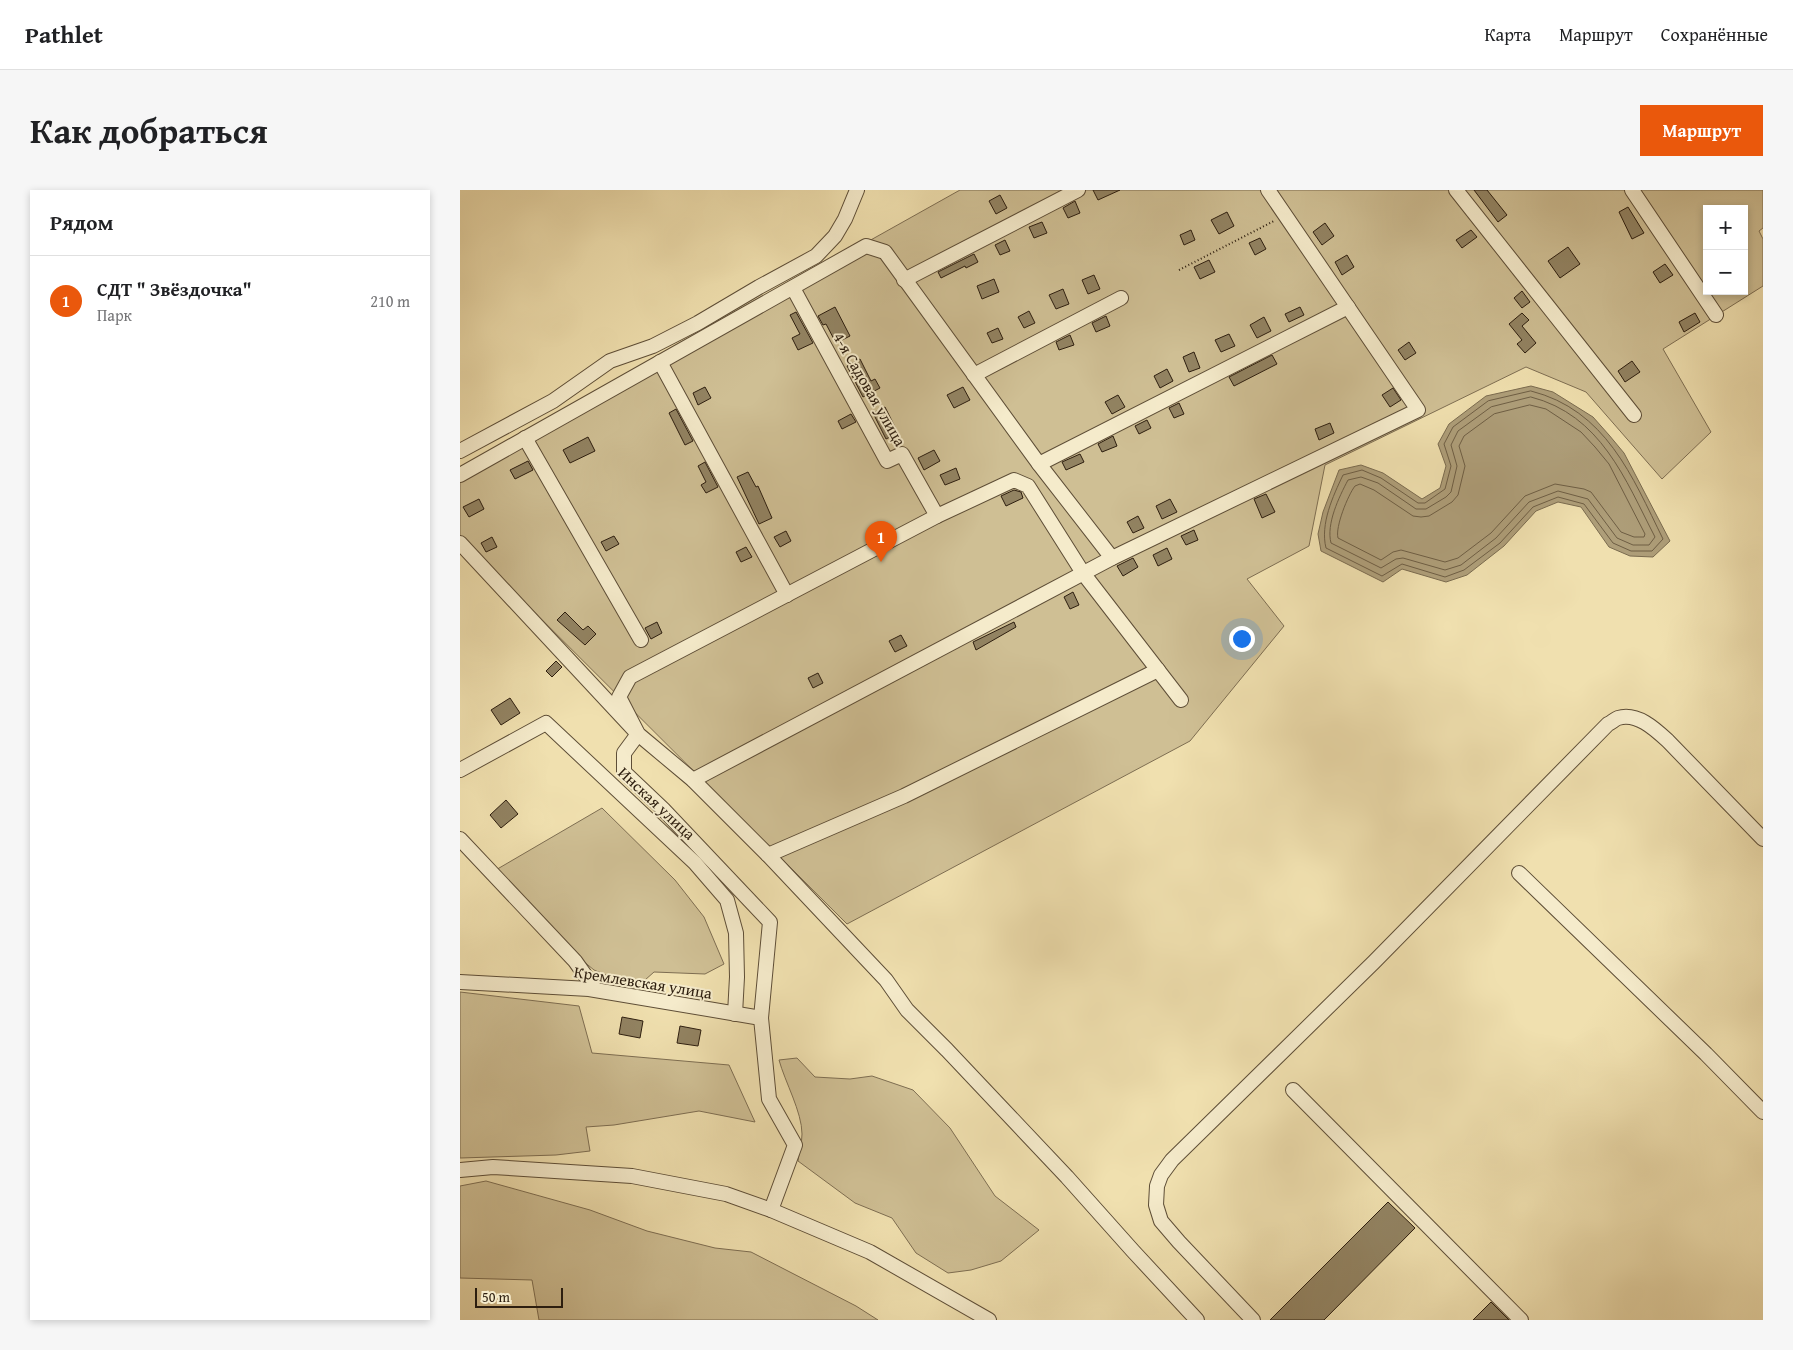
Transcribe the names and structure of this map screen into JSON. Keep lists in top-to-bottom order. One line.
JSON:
{"streets":{"street":["4-я Садовая улица","Инская улица","Кремлевская улица"]},"crossings":[["Инская улица","Кремлевская улица"]],"scale_bar":"50 m","page":{"header":"Pathlet","nav":["Карта","Маршрут","Сохранённые"],"title":"Как добраться","buttons":"Маршрут","heading":"Рядом","map_buttons":["+","−"],"list":[{"mark":"1","name":"СДТ \" Звёздочка\"","note":"Парк","value":"210 m"}],"pins":"1","scale":"50 m"}}
